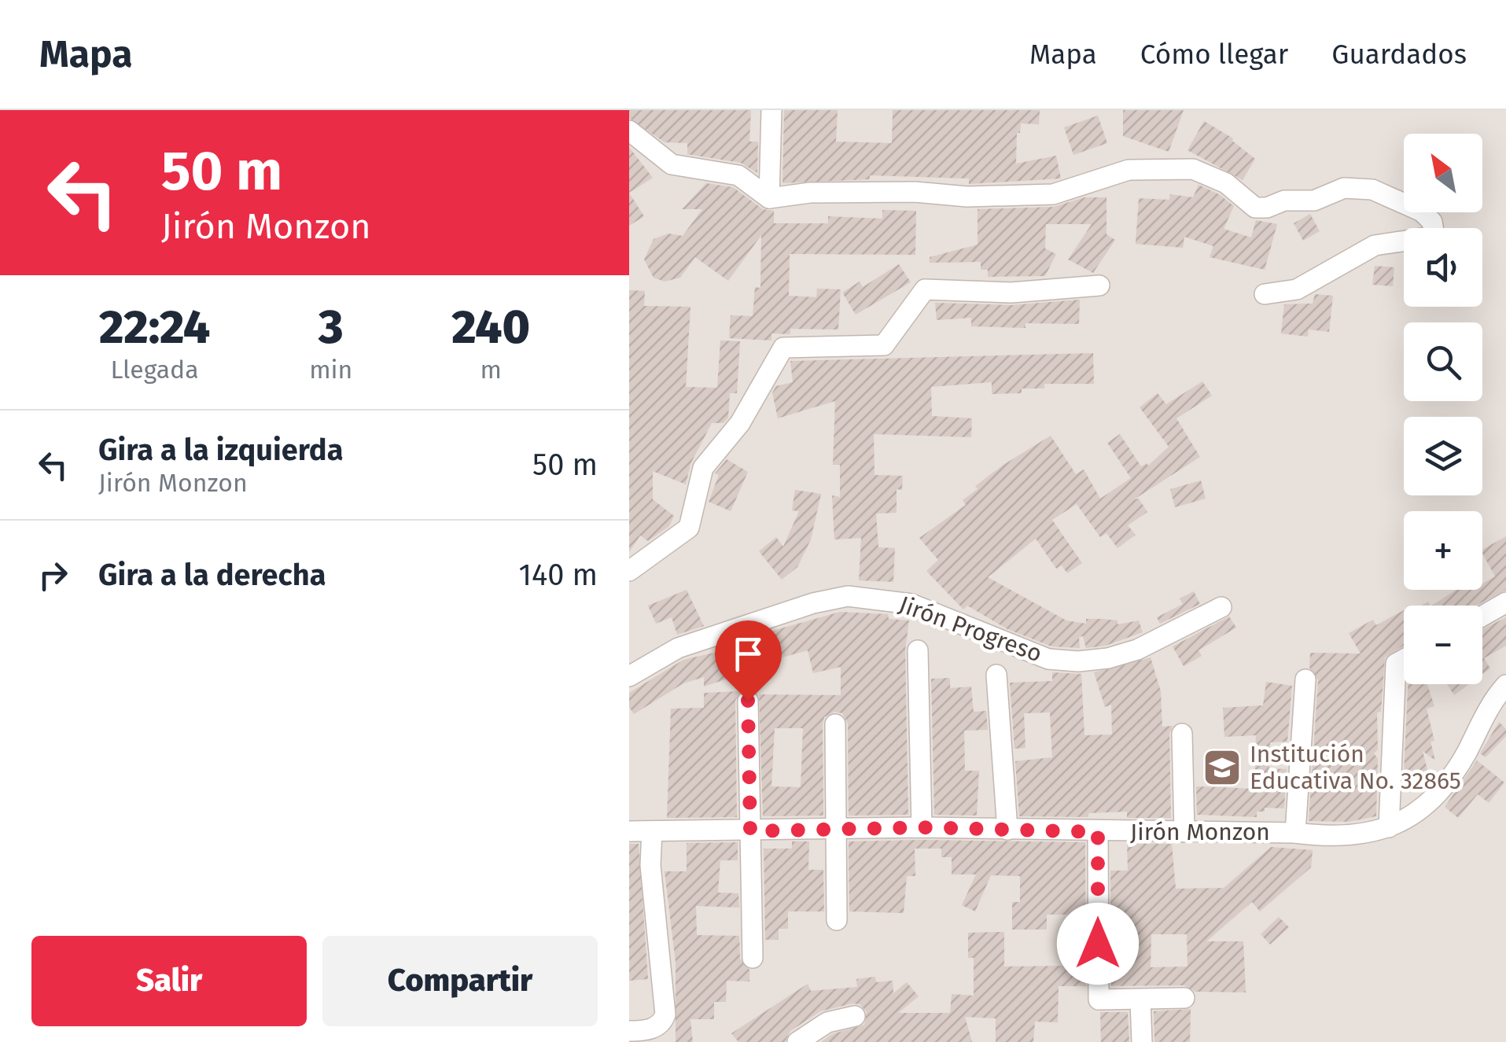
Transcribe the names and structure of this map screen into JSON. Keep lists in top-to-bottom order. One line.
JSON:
{"streets":{"street":["Jirón Progreso","Jirón Monzon"]},"places":{"school or university":["Institución Educativa No. 32865"]},"north":"top left","page":{"header":"Mapa","nav":["Mapa","Cómo llegar","Guardados"],"turn":["50 m","Jirón Monzon"],"map_buttons":["+","−"],"eta":["22:24","Llegada","3","min","240","m"],"list":[{"name":"Gira a la izquierda","note":"Jirón Monzon","value":"50 m"},{"name":"Gira a la derecha","value":"140 m"}],"buttons":["Salir","Compartir"]}}
